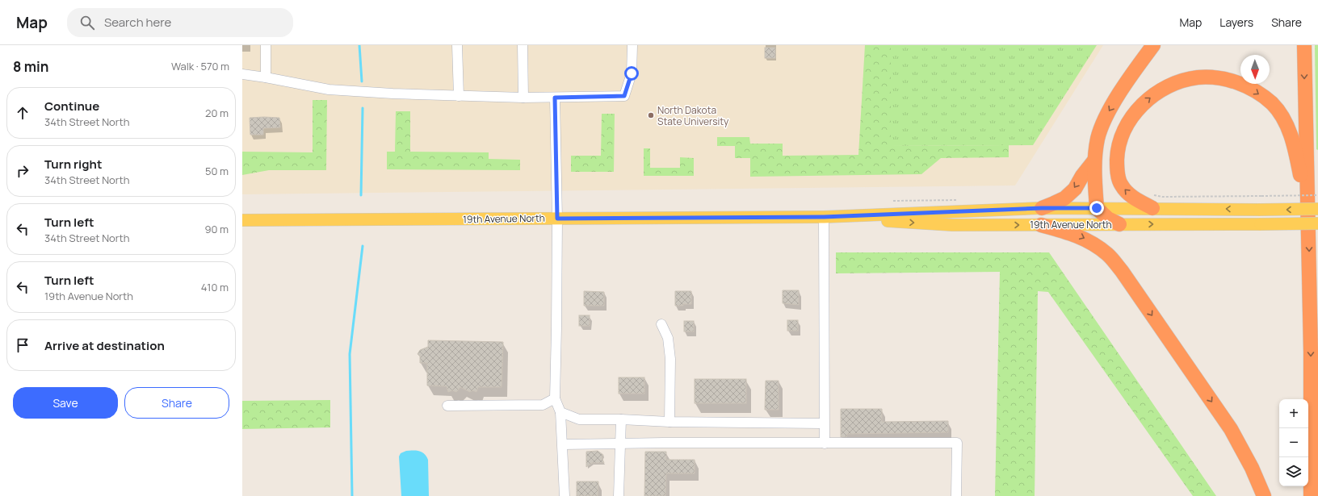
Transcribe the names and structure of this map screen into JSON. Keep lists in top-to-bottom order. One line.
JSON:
{"streets":{"main road":["19th Avenue North"]},"places":["North Dakota State University"],"north":"bottom","page":{"header":"Map","search":"Search here","nav":["Map","Layers","Share"],"heading":["8 min","Walk · 570 m"],"list":[["Continue","34th Street North","20 m"],["Turn right","34th Street North","50 m"],["Turn left","34th Street North","90 m"],["Turn left","19th Avenue North","410 m"],"Arrive at destination"],"buttons":["Save","Share"],"map_buttons":["+","−"]}}
